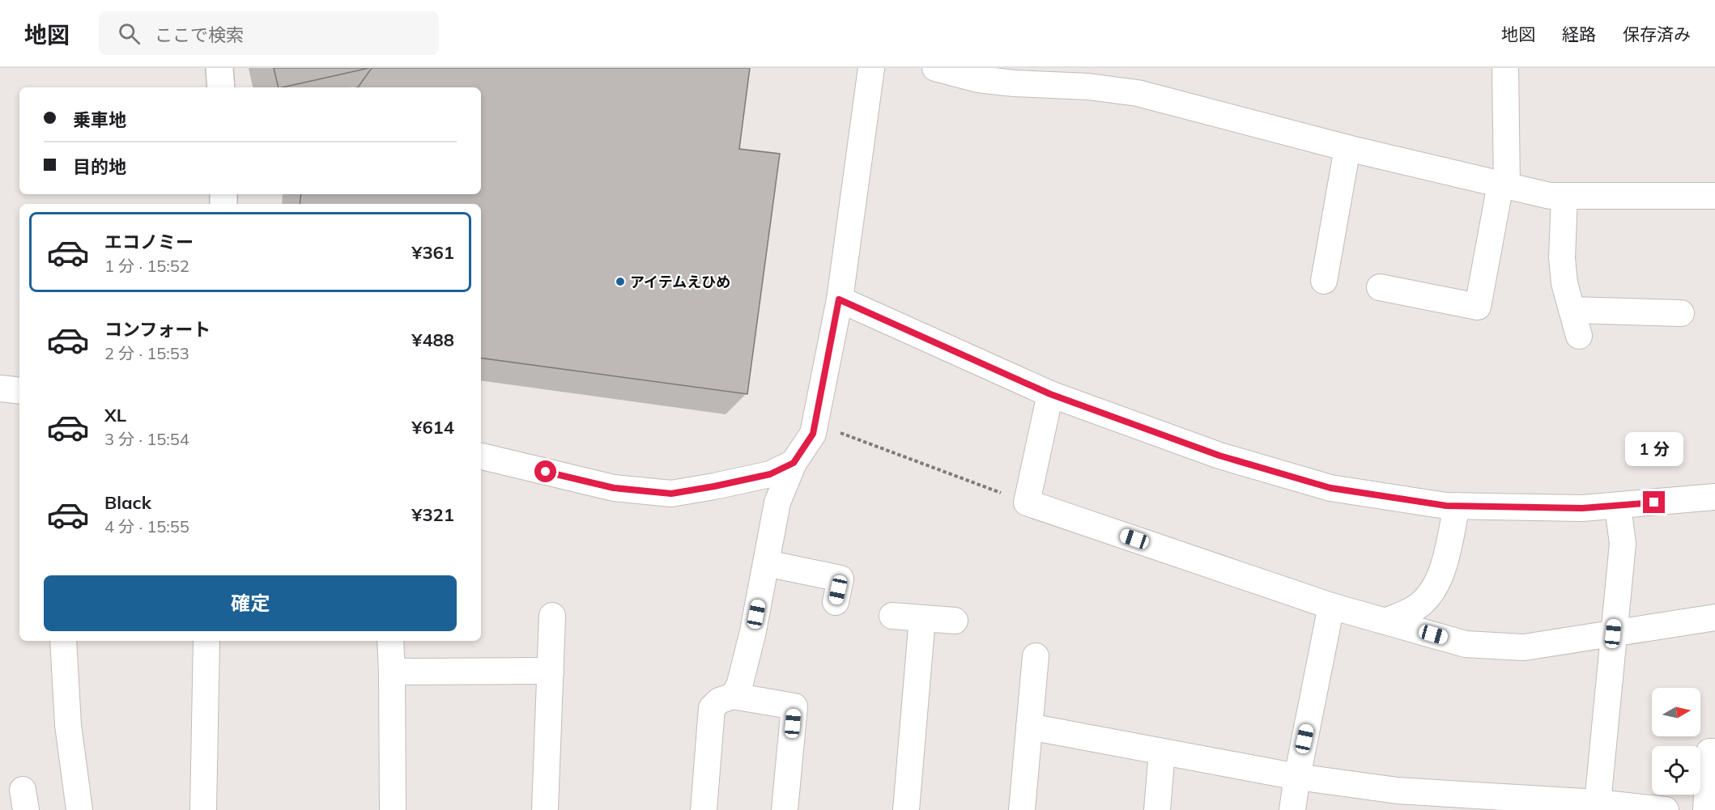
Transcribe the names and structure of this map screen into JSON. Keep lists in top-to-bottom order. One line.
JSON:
{"places":["アイテムえひめ"],"north":"right","page":{"header":"地図","search":"ここで検索","nav":["地図","経路","保存済み"],"banner":["乗車地","目的地"],"list":[{"name":"エコノミー","note":"1 分 · 15:52","value":"¥361"},{"name":"コンフォート","note":"2 分 · 15:53","value":"¥488"},{"name":"XL","note":"3 分 · 15:54","value":"¥614"},{"name":"Black","note":"4 分 · 15:55","value":"¥321"}],"bubble":"1 分","buttons":"確定"}}
